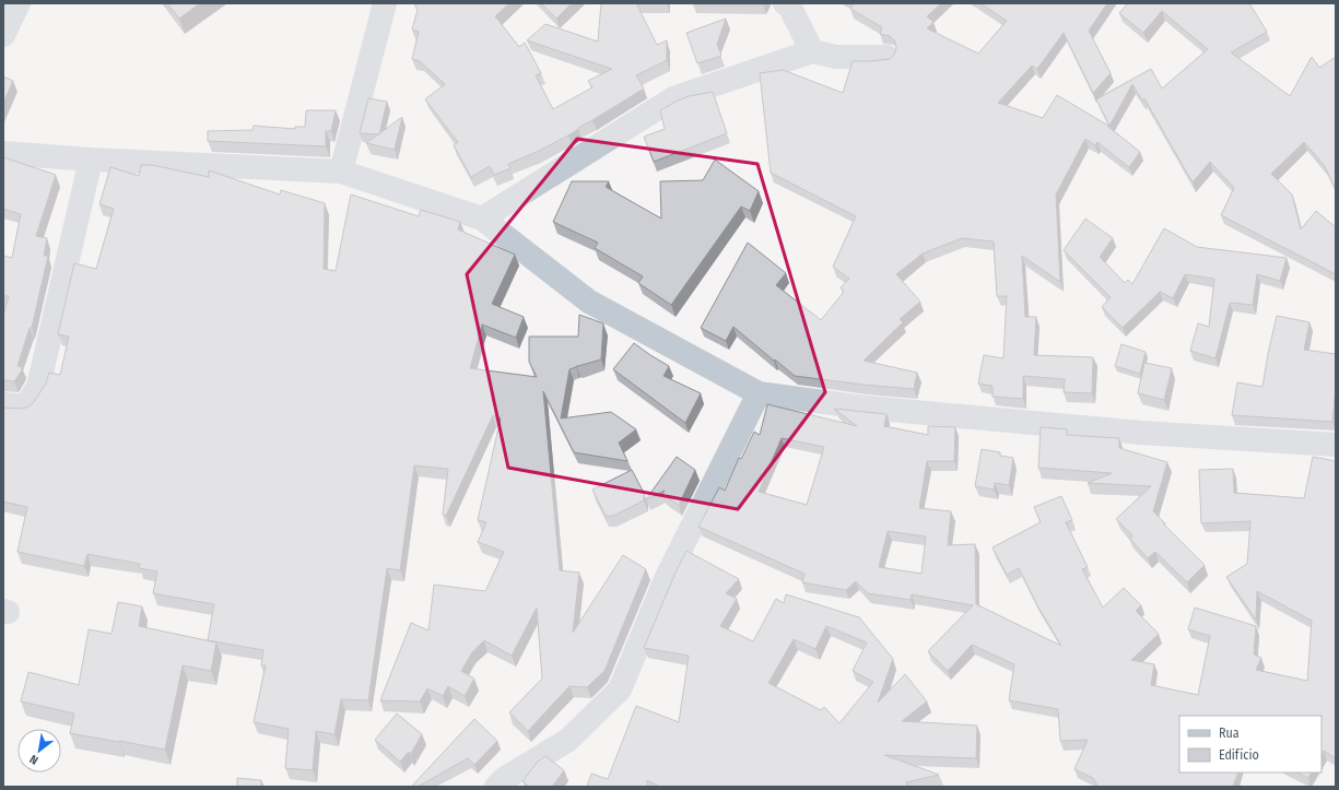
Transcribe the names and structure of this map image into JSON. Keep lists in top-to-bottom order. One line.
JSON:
{"legend":["Rua","Edifício"],"north":"bottom left"}
